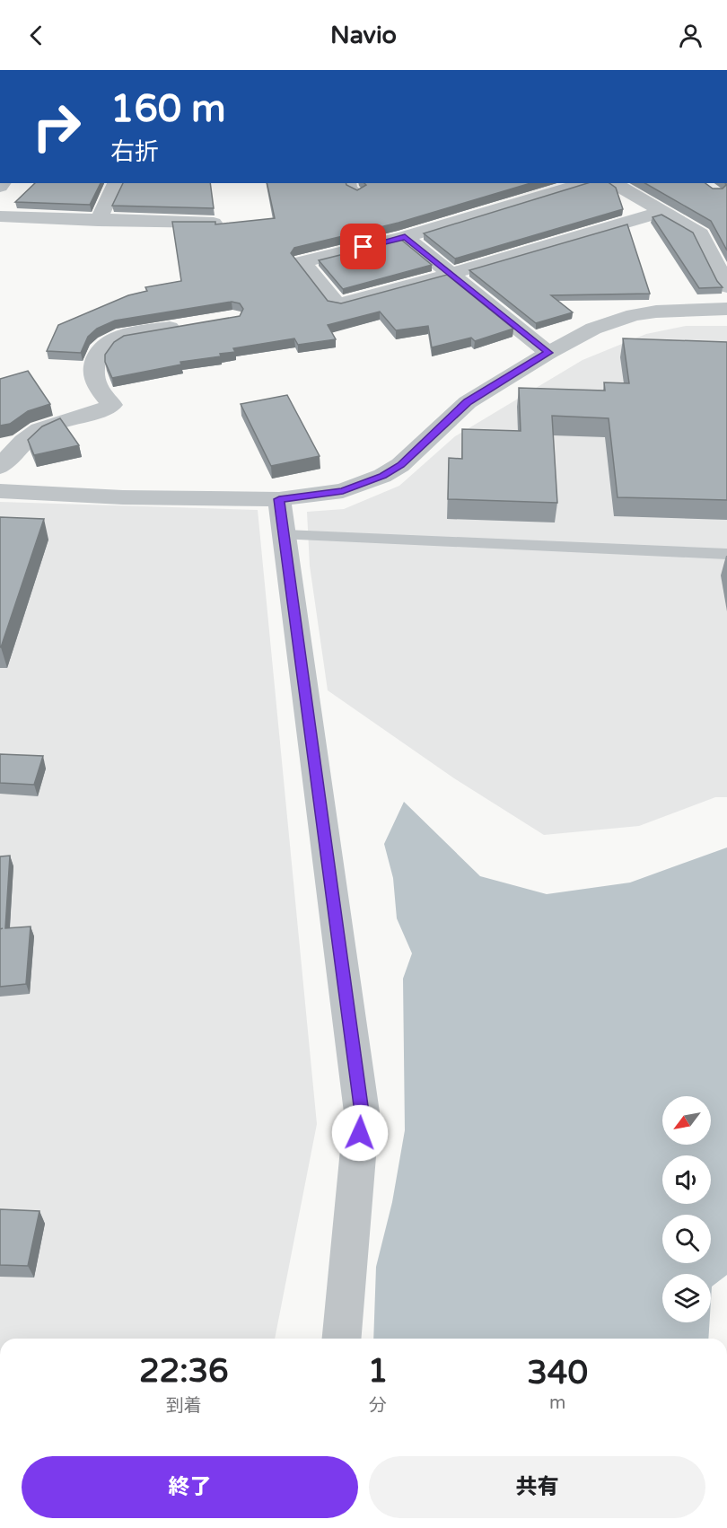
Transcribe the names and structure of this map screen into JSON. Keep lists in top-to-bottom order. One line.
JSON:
{"north":"bottom left","page":{"header":"Navio","turn":["160 m","右折"],"eta":["22:36","到着","1","分","340","m"],"buttons":["終了","共有"]}}
